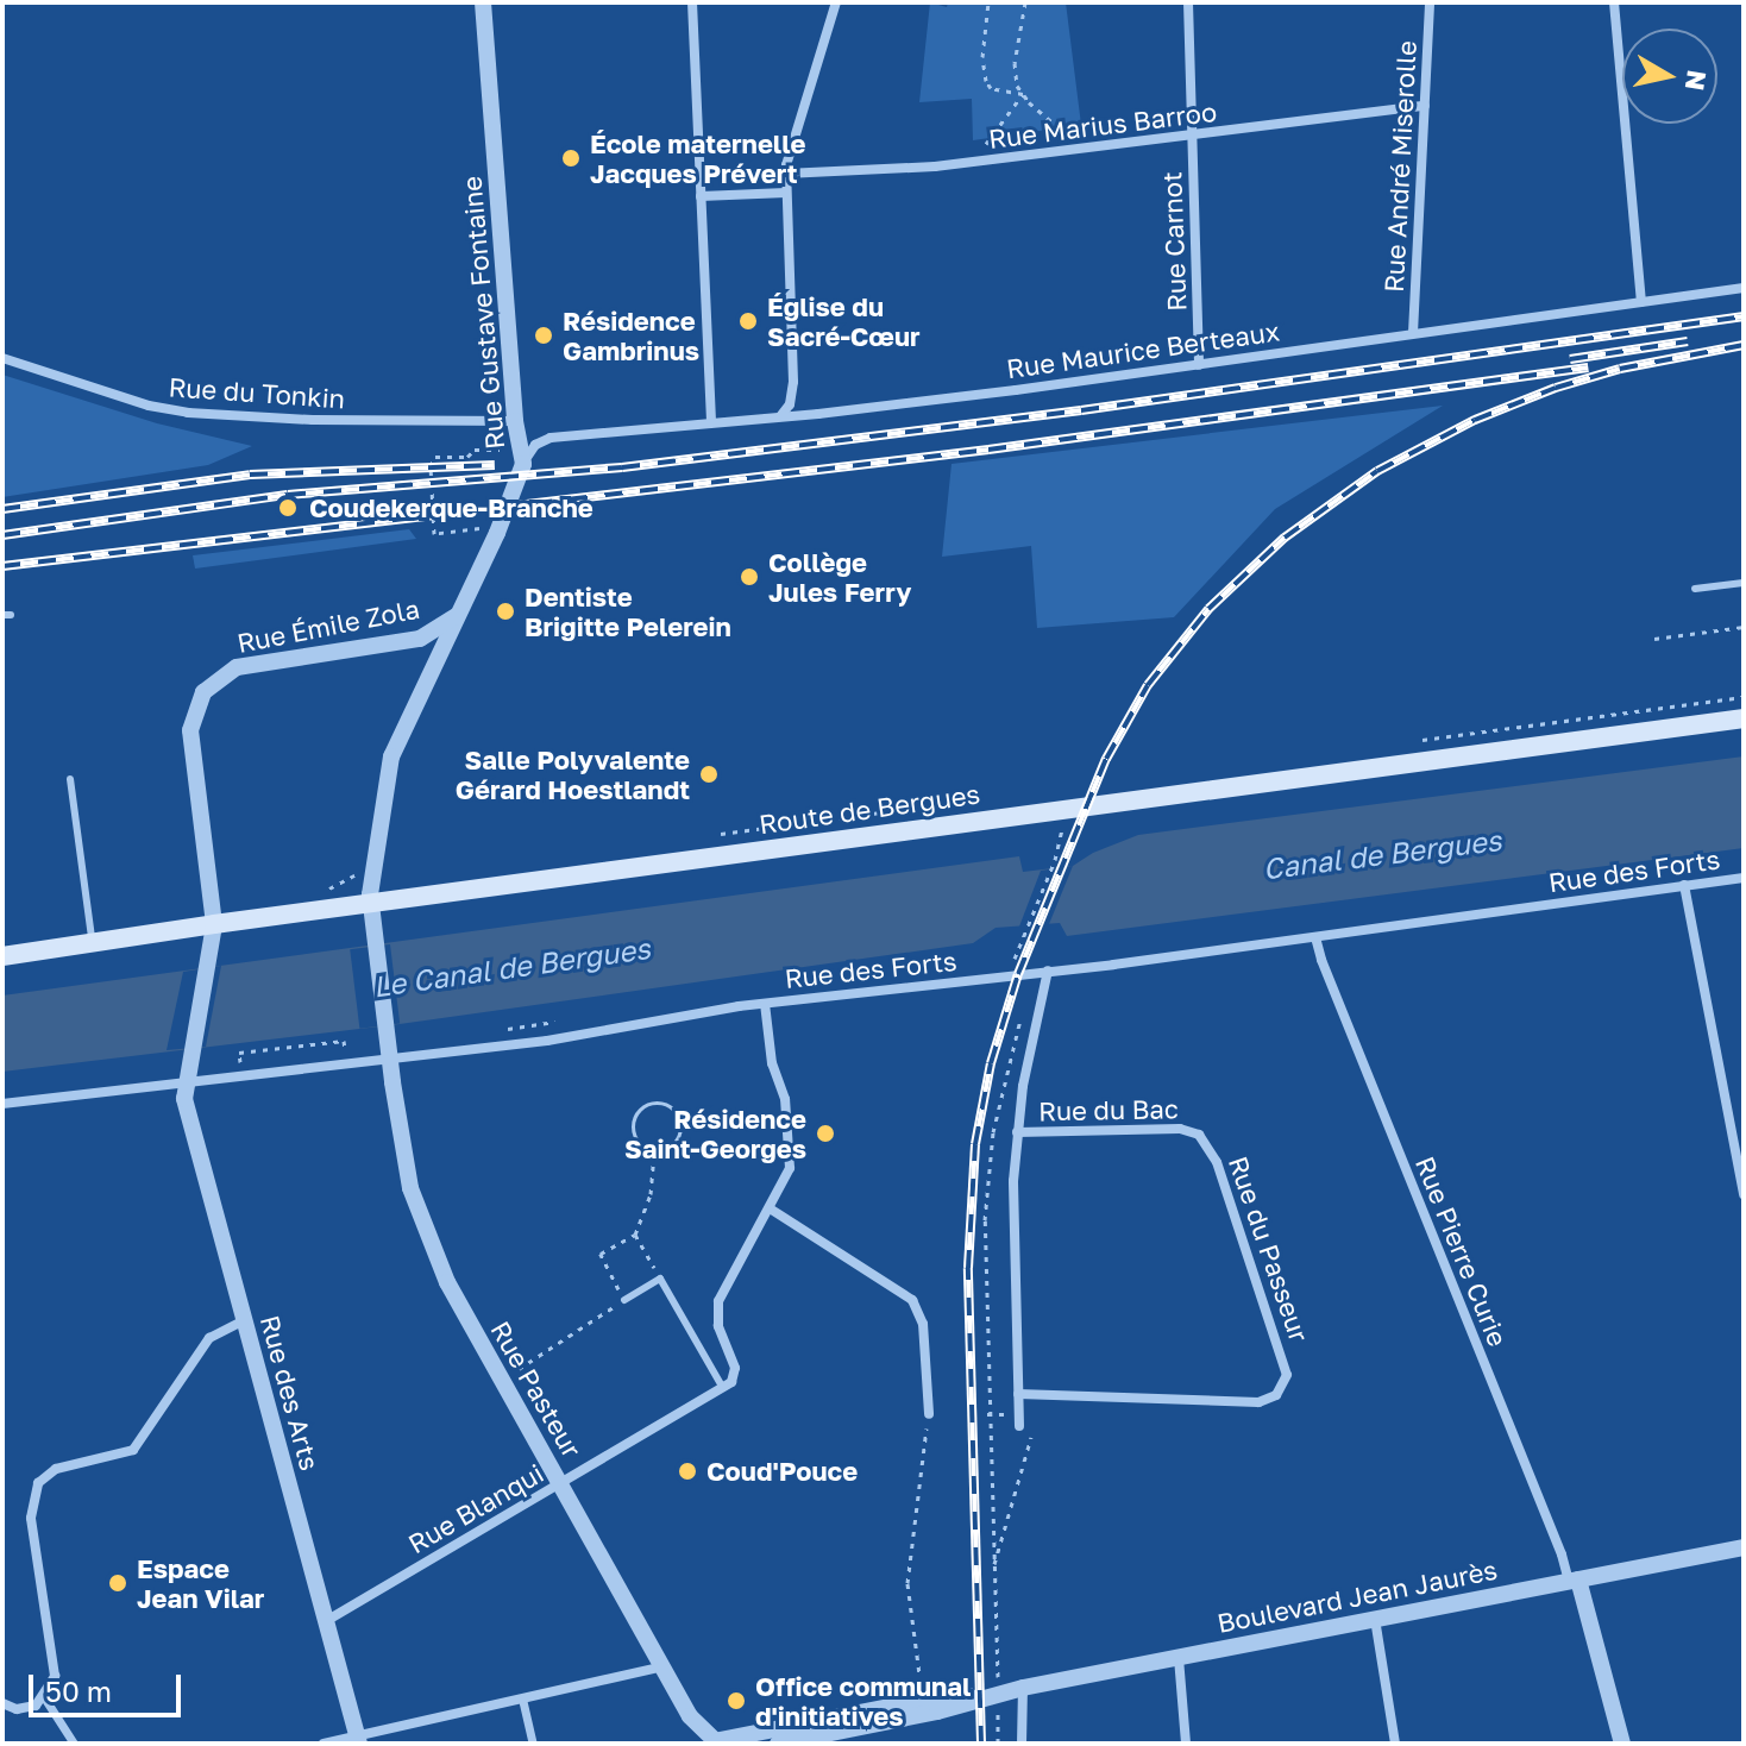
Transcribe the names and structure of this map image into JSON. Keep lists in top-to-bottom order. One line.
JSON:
{"streets":{"main road":["Route de Bergues"],"street":["Rue Marius Barroo","Rue André Miserolle","Rue Carnot","Rue Gustave Fontaine","Rue Maurice Berteaux","Rue du Tonkin","Rue Émile Zola","Rue des Forts","Rue du Bac","Rue du Passeur","Rue Pierre Curie","Rue Pasteur","Rue des Arts","Rue Blanqui","Boulevard Jean Jaurès"]},"crossings":[["Rue Marius Barroo","Rue André Miserolle"],["Rue Marius Barroo","Rue Carnot"],["Rue André Miserolle","Rue Maurice Berteaux"],["Rue Carnot","Rue Maurice Berteaux"],["Rue Gustave Fontaine","Rue Maurice Berteaux"],["Rue Gustave Fontaine","Rue du Tonkin"],["Rue Gustave Fontaine","Rue Émile Zola"],["Rue Gustave Fontaine","Route de Bergues"],["Rue Gustave Fontaine","Rue Pasteur"],["Rue Maurice Berteaux","Rue du Tonkin"],["Rue Émile Zola","Rue des Arts"],["Route de Bergues","Rue des Arts"],["Rue des Forts","Rue Pierre Curie"],["Rue des Forts","Rue Pasteur"],["Rue des Forts","Rue des Arts"],["Rue du Bac","Rue du Passeur"],["Rue Pierre Curie","Boulevard Jean Jaurès"],["Rue Pasteur","Rue Blanqui"],["Rue Pasteur","Boulevard Jean Jaurès"],["Rue des Arts","Rue Blanqui"]],"water":["Canal de Bergues","Le Canal de Bergues"],"places":["École maternelle Jacques Prévert","Église du Sacré-Cœur","Résidence Gambrinus","Coudekerque-Branche","Collège Jules Ferry","Dentiste Brigitte Pelerein","Salle Polyvalente Gérard Hoestlandt","Résidence Saint-Georges","Coud'Pouce","Espace Jean Vilar","Office communal d'initiatives"],"scale_bar":"50 m","north":"right"}
